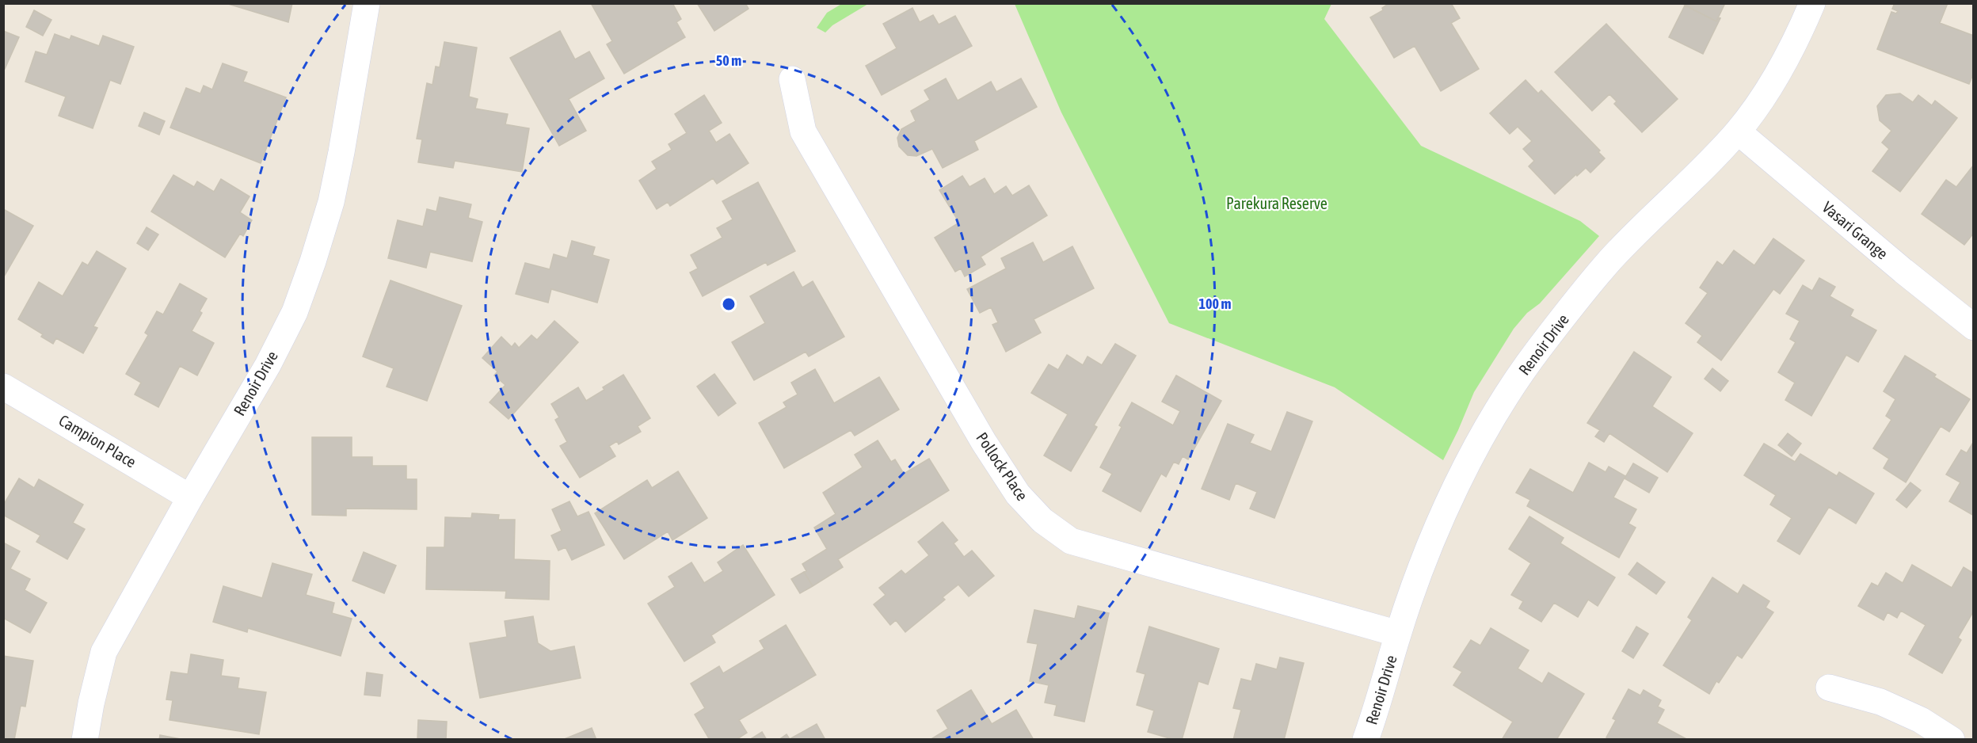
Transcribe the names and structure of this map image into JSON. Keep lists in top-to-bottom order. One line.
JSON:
{"streets":{"street":["Vasari Grange","Renoir Drive","Campion Place","Pollock Place"]},"crossings":[["Vasari Grange","Renoir Drive"],["Renoir Drive","Campion Place"],["Renoir Drive","Pollock Place"]],"parks":["Parekura Reserve"],"rings":["50 m","100 m"]}
